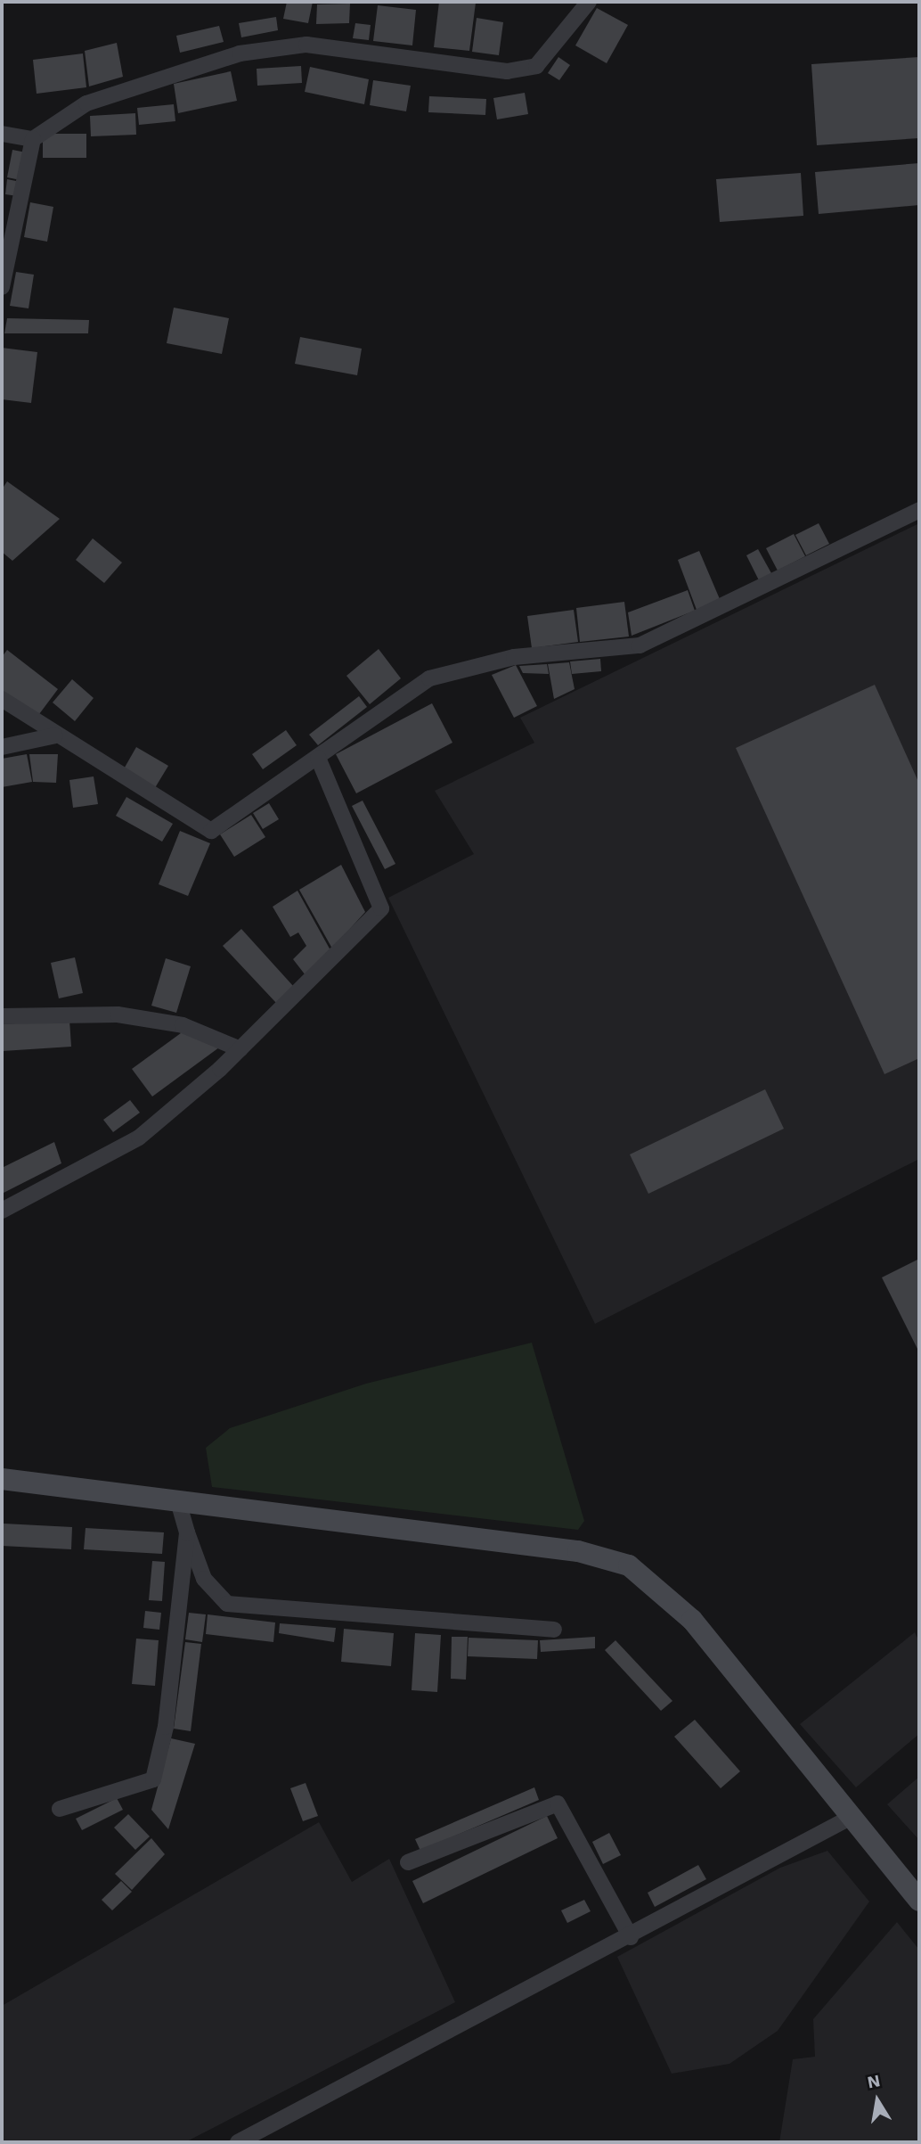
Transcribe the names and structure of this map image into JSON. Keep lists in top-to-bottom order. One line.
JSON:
{"north":"top"}
